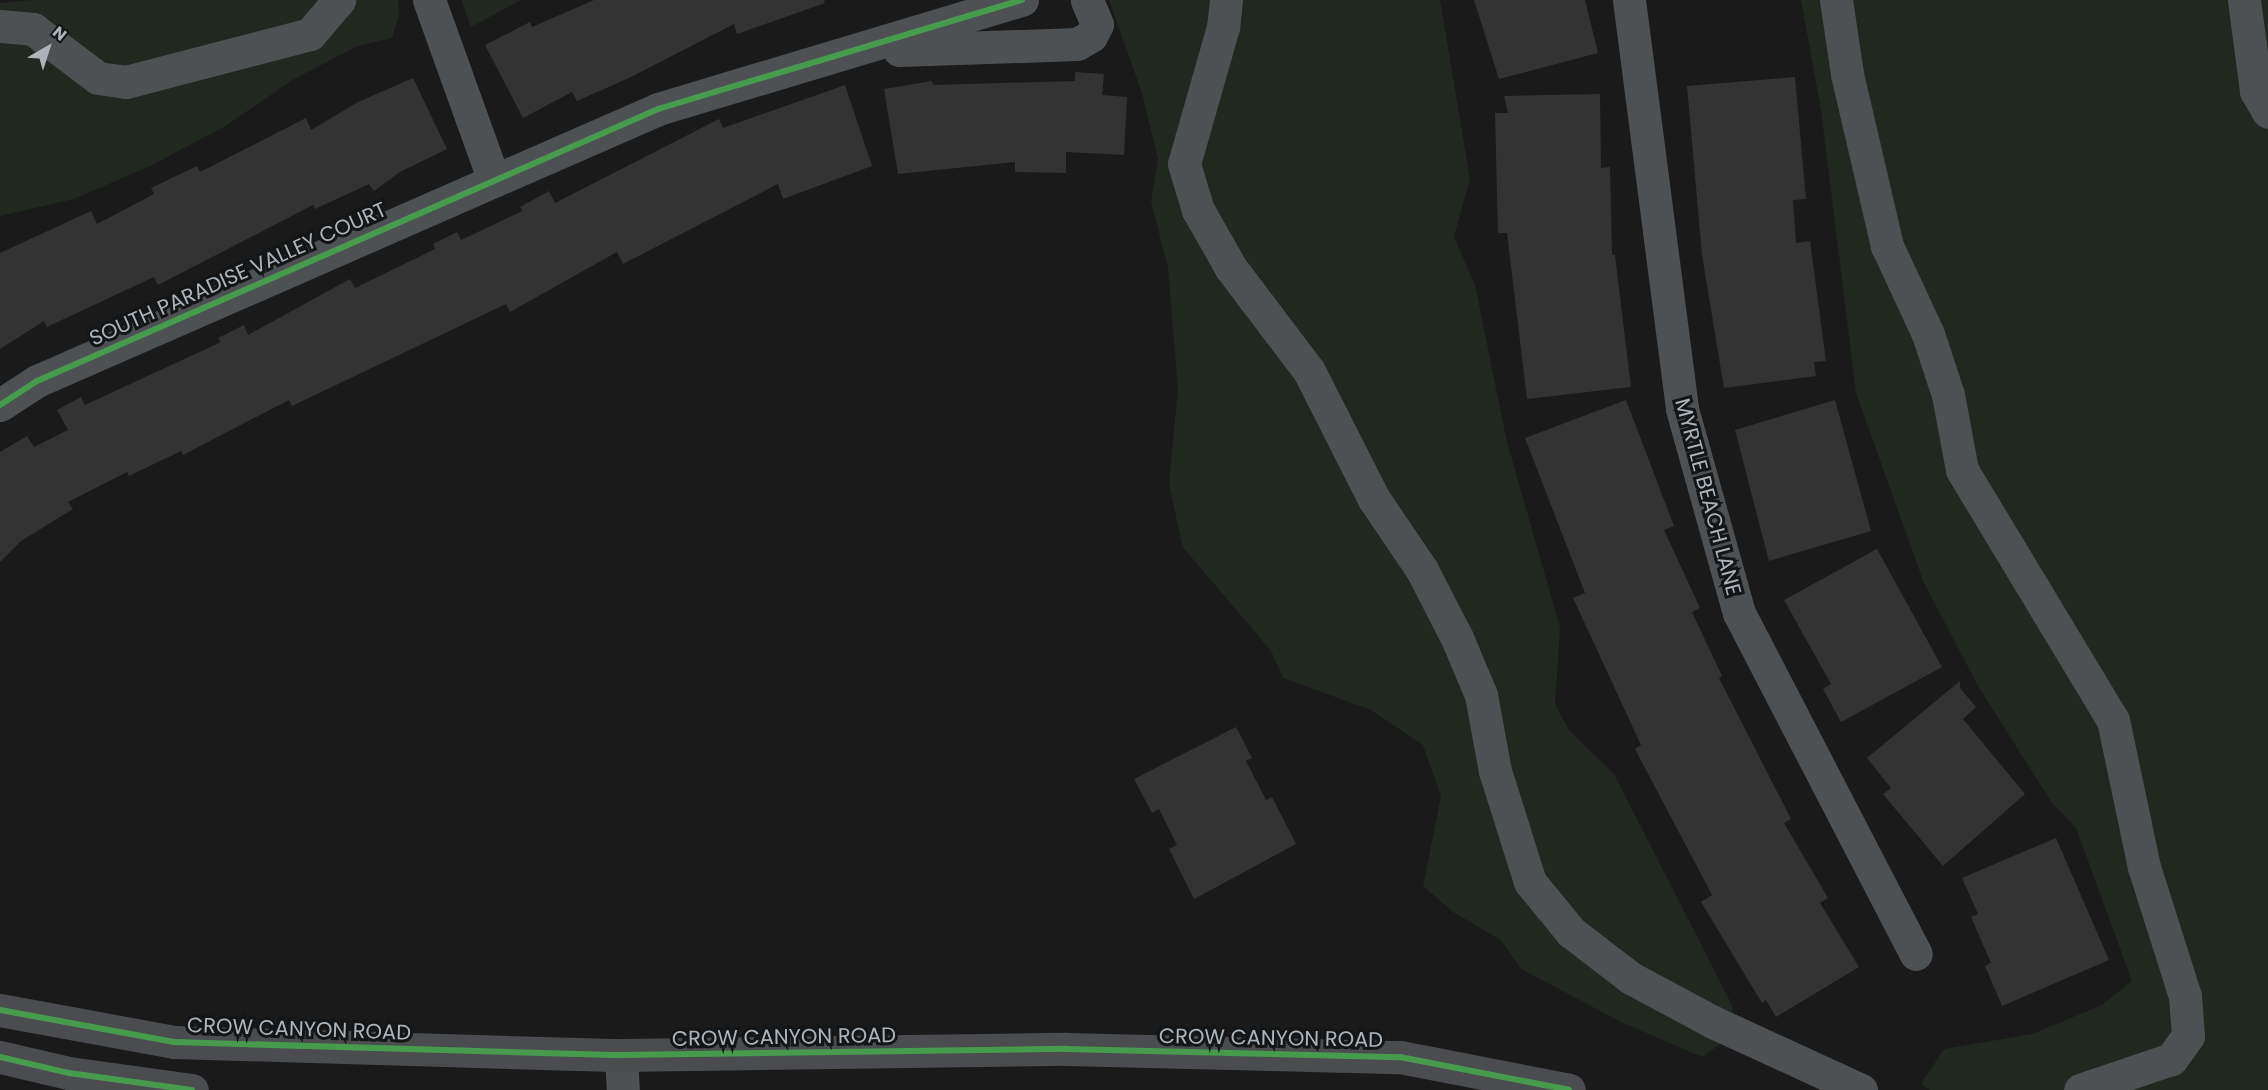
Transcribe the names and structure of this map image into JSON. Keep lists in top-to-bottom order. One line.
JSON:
{"streets":{"main road":["CROW CANYON ROAD"],"street":["SOUTH PARADISE VALLEY COURT","MYRTLE BEACH LANE"]},"north":"top right"}
